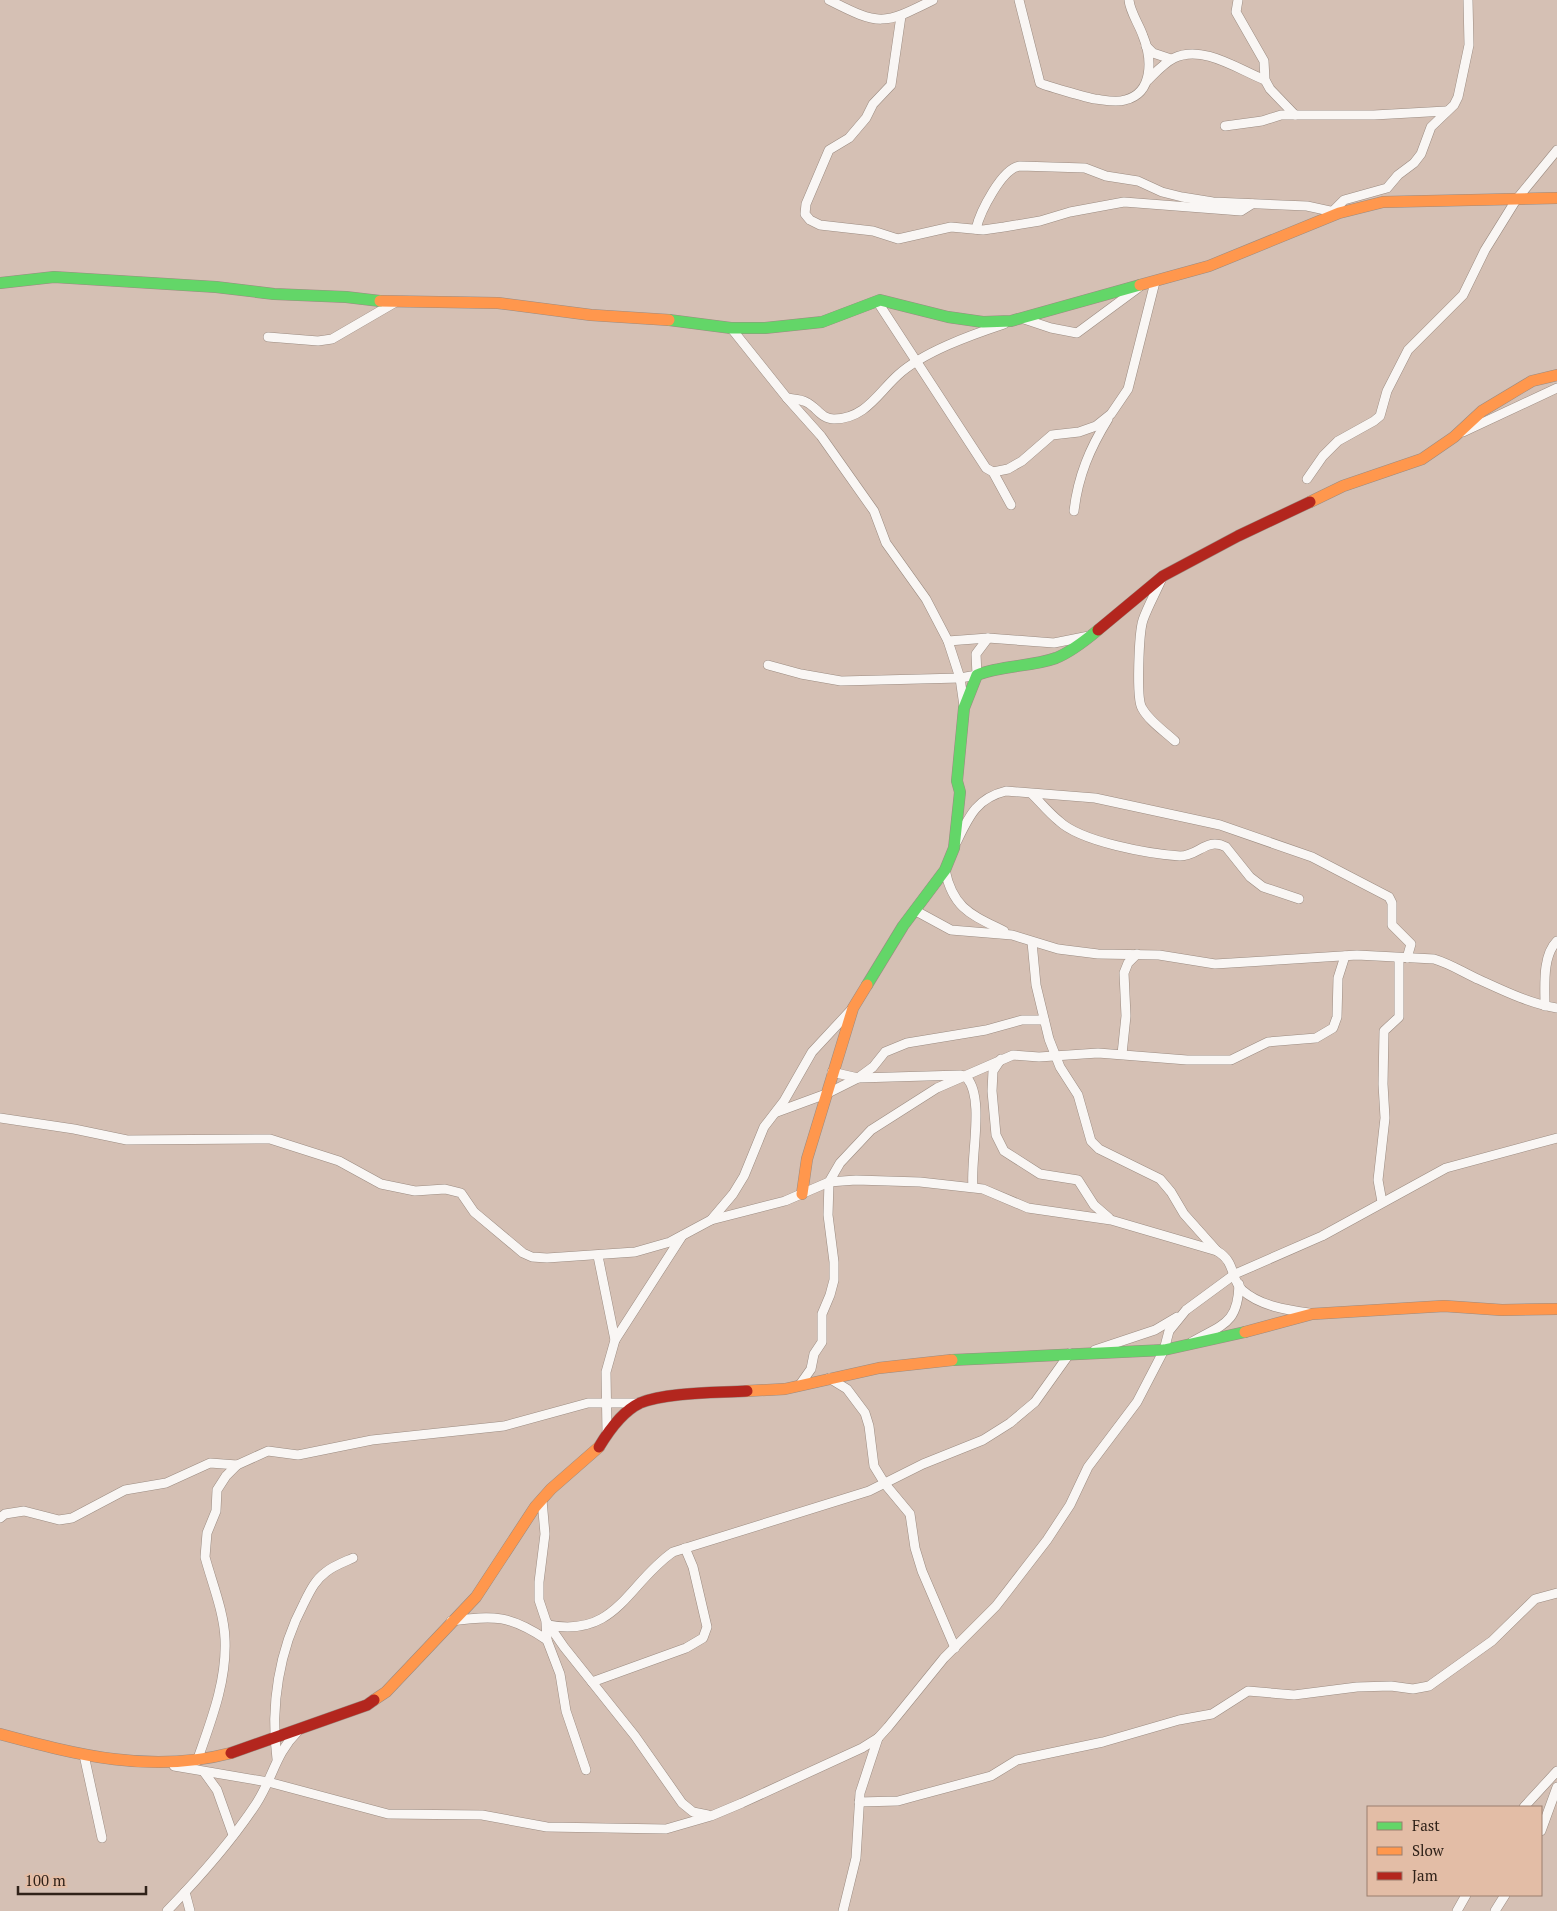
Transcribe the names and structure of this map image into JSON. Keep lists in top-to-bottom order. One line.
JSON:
{"legend":["Fast","Slow","Jam"],"scale_bar":"100 m"}
